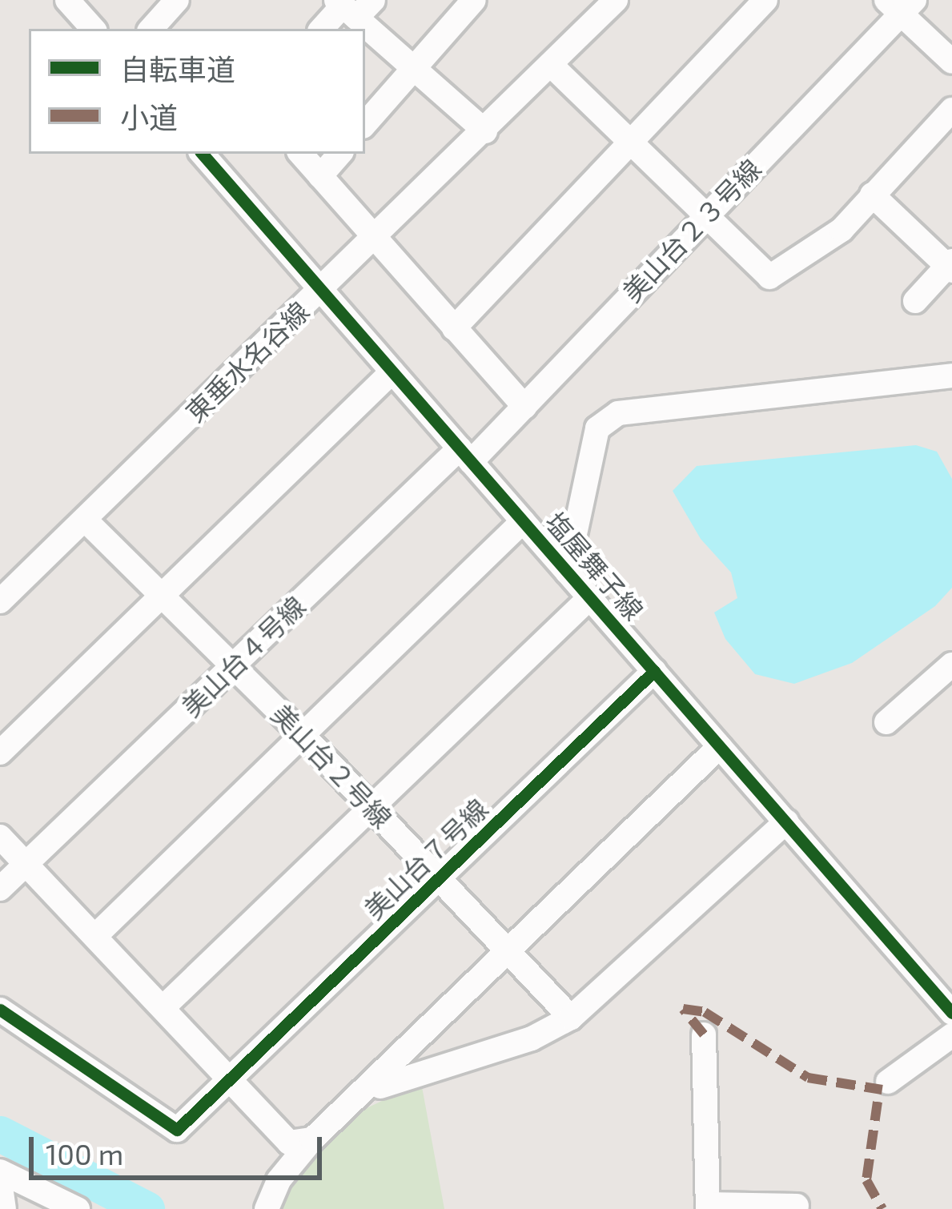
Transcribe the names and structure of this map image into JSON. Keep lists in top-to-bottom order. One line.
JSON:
{"streets":{"street":["美山台２３号線","東垂水名谷線","塩屋舞子線","美山台４号線","美山台２号線","美山台７号線"]},"crossings":[["美山台２３号線","塩屋舞子線"],["美山台２３号線","美山台４号線"],["東垂水名谷線","塩屋舞子線"],["東垂水名谷線","美山台２号線"],["塩屋舞子線","美山台４号線"],["塩屋舞子線","美山台７号線"],["美山台４号線","美山台２号線"],["美山台２号線","美山台７号線"]],"legend":["自転車道","小道"],"scale_bar":"100 m"}
